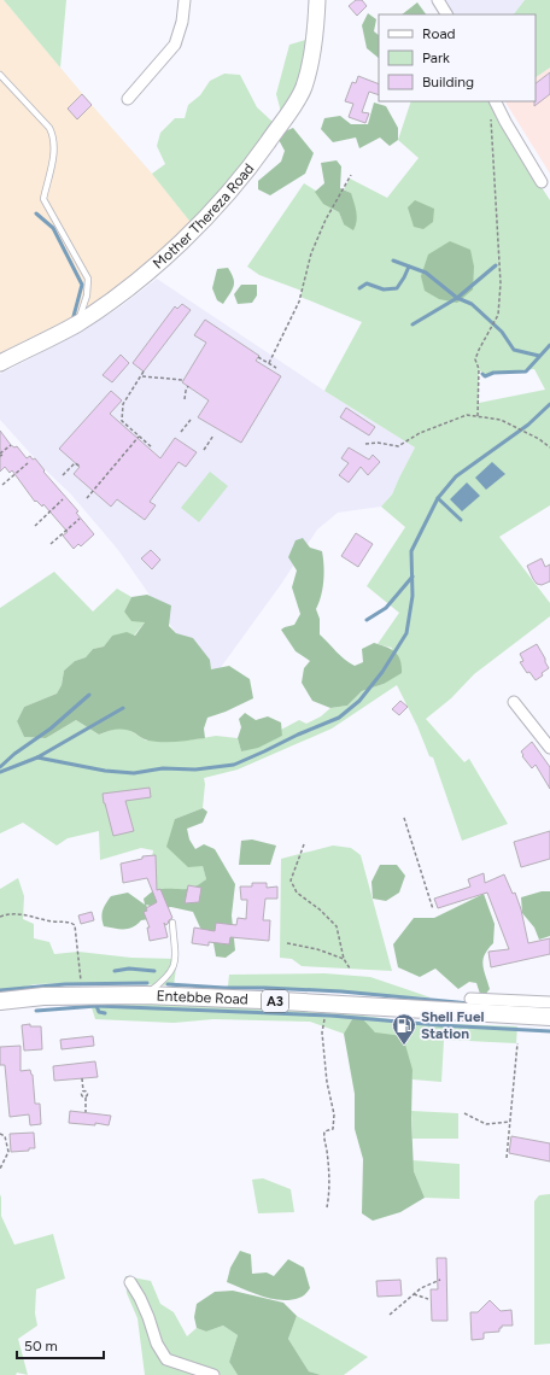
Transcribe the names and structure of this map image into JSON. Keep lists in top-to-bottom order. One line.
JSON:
{"streets":{"main road":["Entebbe Road","A3"],"street":["Mother Thereza Road"]},"places":{"fuel station":["Shell Fuel Station"]},"legend":["Road","Park","Building"],"scale_bar":"50 m"}
